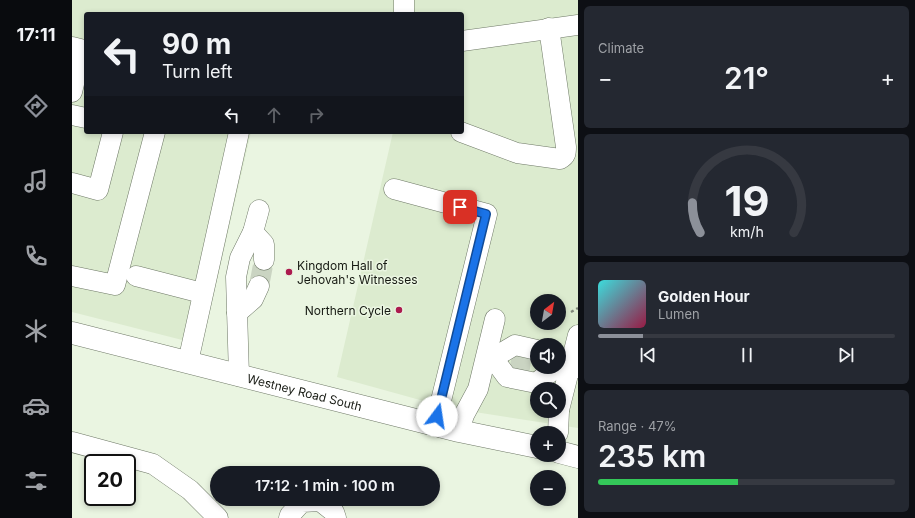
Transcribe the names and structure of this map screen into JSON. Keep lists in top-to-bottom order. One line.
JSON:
{"streets":{"main road":["Westney Road South"]},"places":["Kingdom Hall of Jehovah's Witnesses","Northern Cycle"],"north":"top right","page":{"tabs":"17:11","tile":["Climate",["Range · 47%","235 km"]],"turn":["90 m","Turn left"],"heat":["−","21°","+"],"song":["Golden Hour","Lumen"],"map_buttons":["+","−"],"limit":"20","trip":"17:12 · 1 min · 100 m","gauge":["19","km/h"]}}
